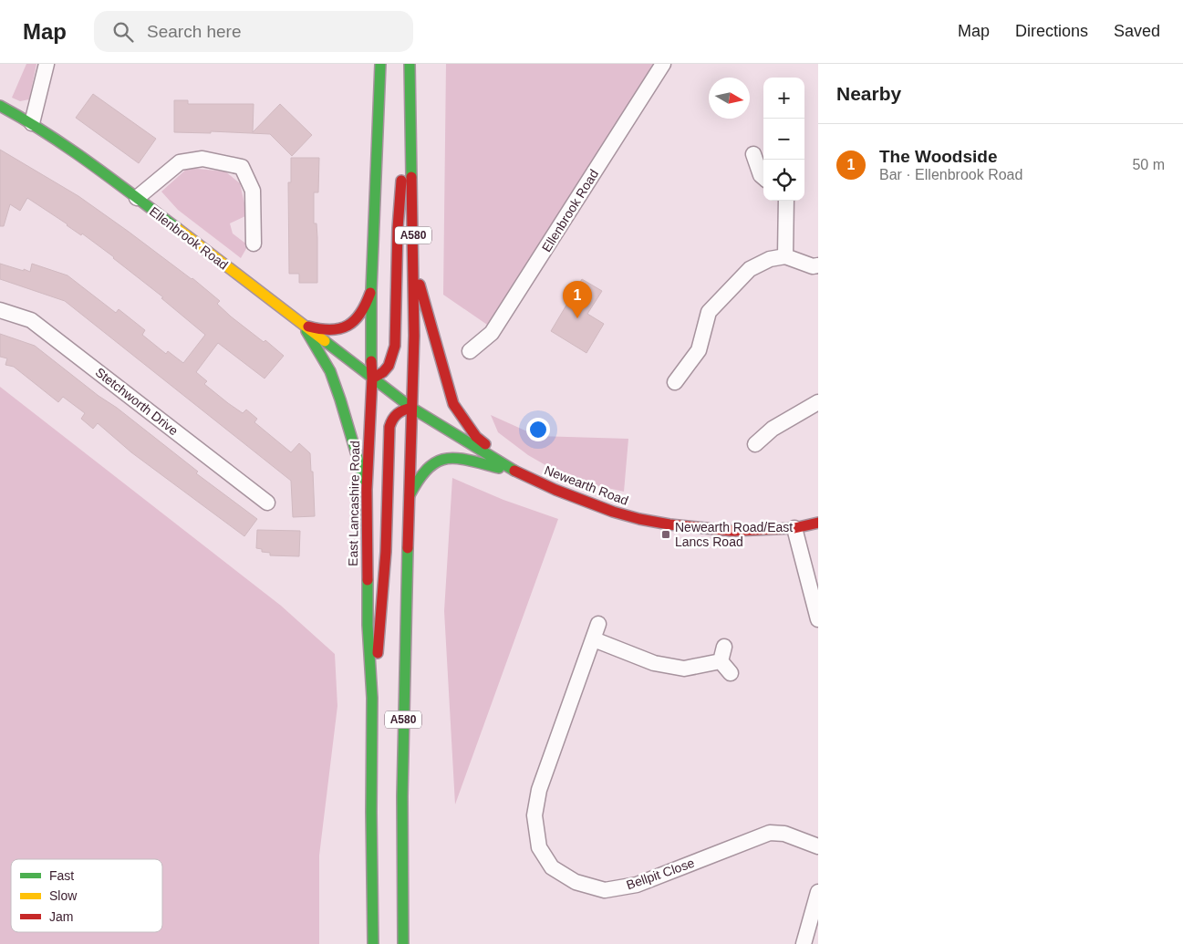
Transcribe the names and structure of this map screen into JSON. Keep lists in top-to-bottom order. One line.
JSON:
{"streets":{"main road":["Ellenbrook Road","A580","Newearth Road","East Lancashire Road"],"street":["Stetchworth Drive","Bellpit Close"]},"crossings":[["Ellenbrook Road","Newearth Road"],["Ellenbrook Road","East Lancashire Road"],["A580","Newearth Road"],["Newearth Road","East Lancashire Road"]],"places":{"transit":["Newearth Road/East Lancs Road"]},"legend":["Fast","Slow","Jam"],"north":"right","page":{"header":"Map","search":"Search here","nav":["Map","Directions","Saved"],"heading":"Nearby","map_buttons":["+","−"],"list":[{"mark":"1","name":"The Woodside","note":"Bar · Ellenbrook Road","value":"50 m"}],"pins":"1"}}
